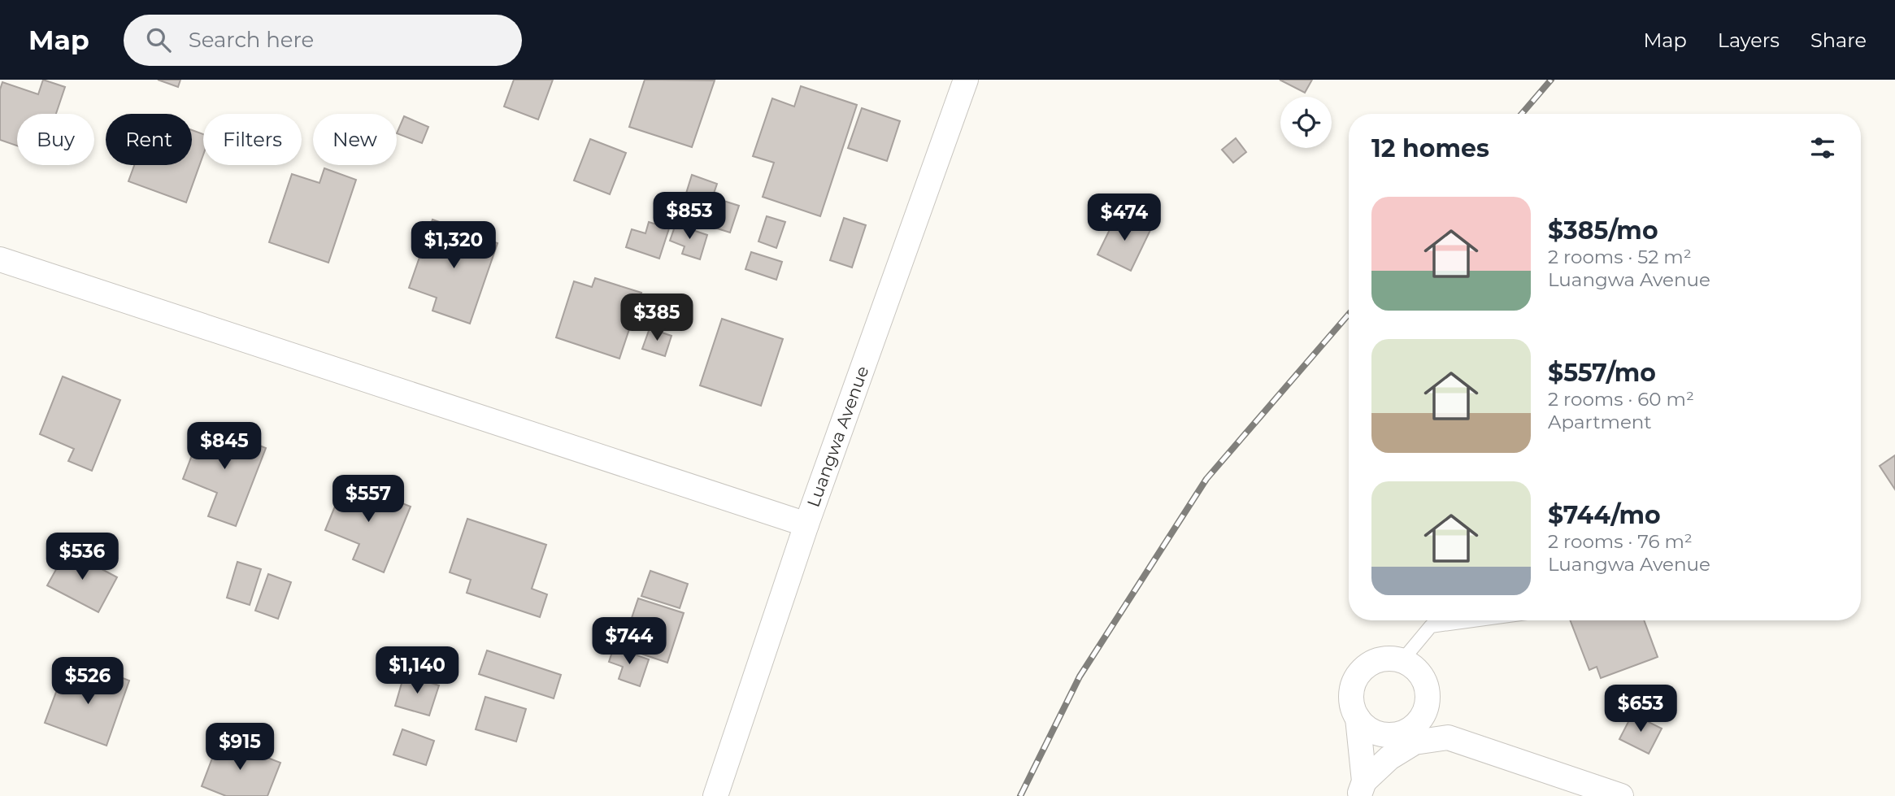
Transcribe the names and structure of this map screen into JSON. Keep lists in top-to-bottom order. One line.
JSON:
{"streets":{"street":["Luangwa Avenue"]},"page":{"header":"Map","search":"Search here","nav":["Map","Layers","Share"],"chip":["Buy","Rent","Filters","New"],"heading":"12 homes","list":[{"name":"$385/mo","note":"2 rooms · 52 m² · Luangwa Avenue"},{"name":"$557/mo","note":"2 rooms · 60 m² · Apartment"},{"name":"$744/mo","note":"2 rooms · 76 m² · Luangwa Avenue"}],"price":["$853","$474","$1,320","$385","$845","$557","$536","$744","$1,140","$526","$653","$915"]}}
